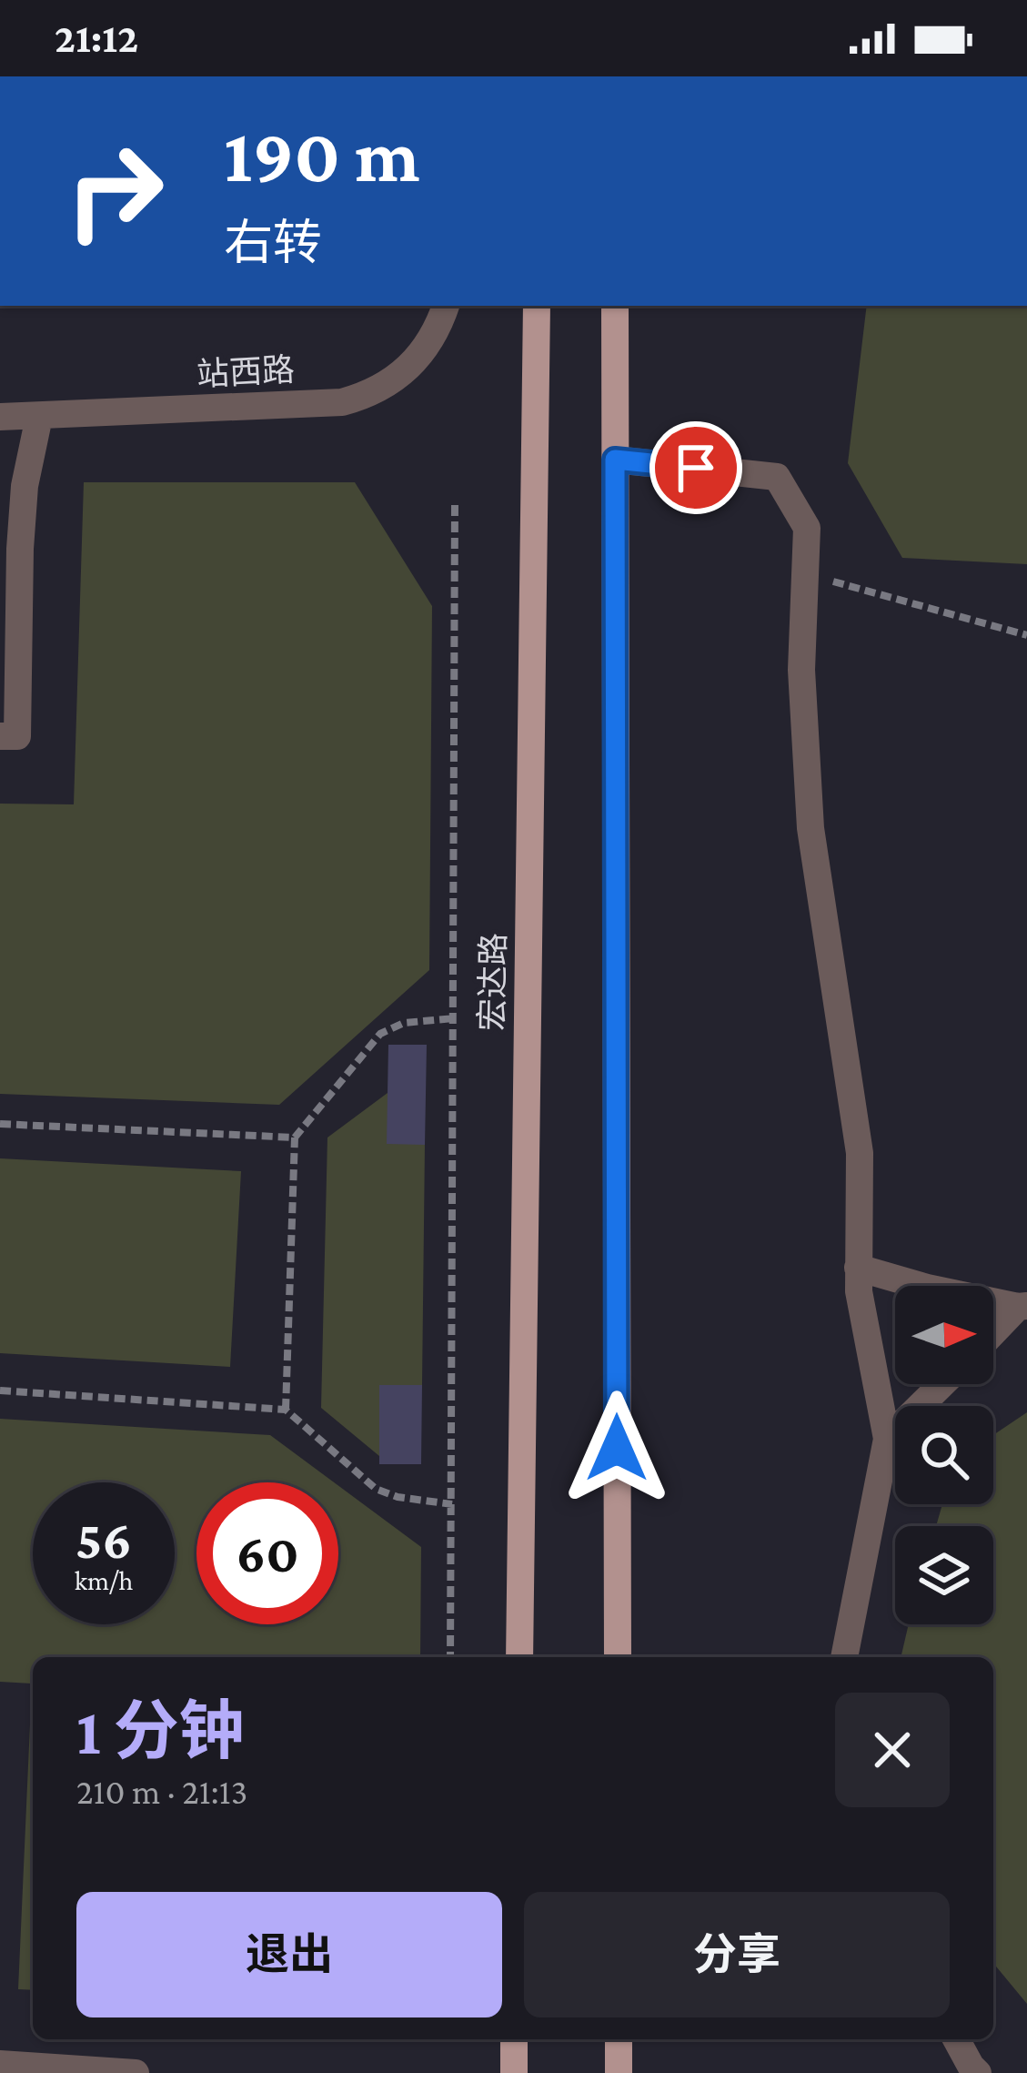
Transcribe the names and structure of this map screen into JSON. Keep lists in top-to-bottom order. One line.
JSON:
{"streets":{"main road":["宏达路"],"street":["站西路"]},"north":"right","page":{"status":"21:12","turn":["190 m","右转"],"speed":"56 km/h","limit":"60","heading":["1 分钟","210 m · 21:13"],"buttons":["退出","分享"]}}
